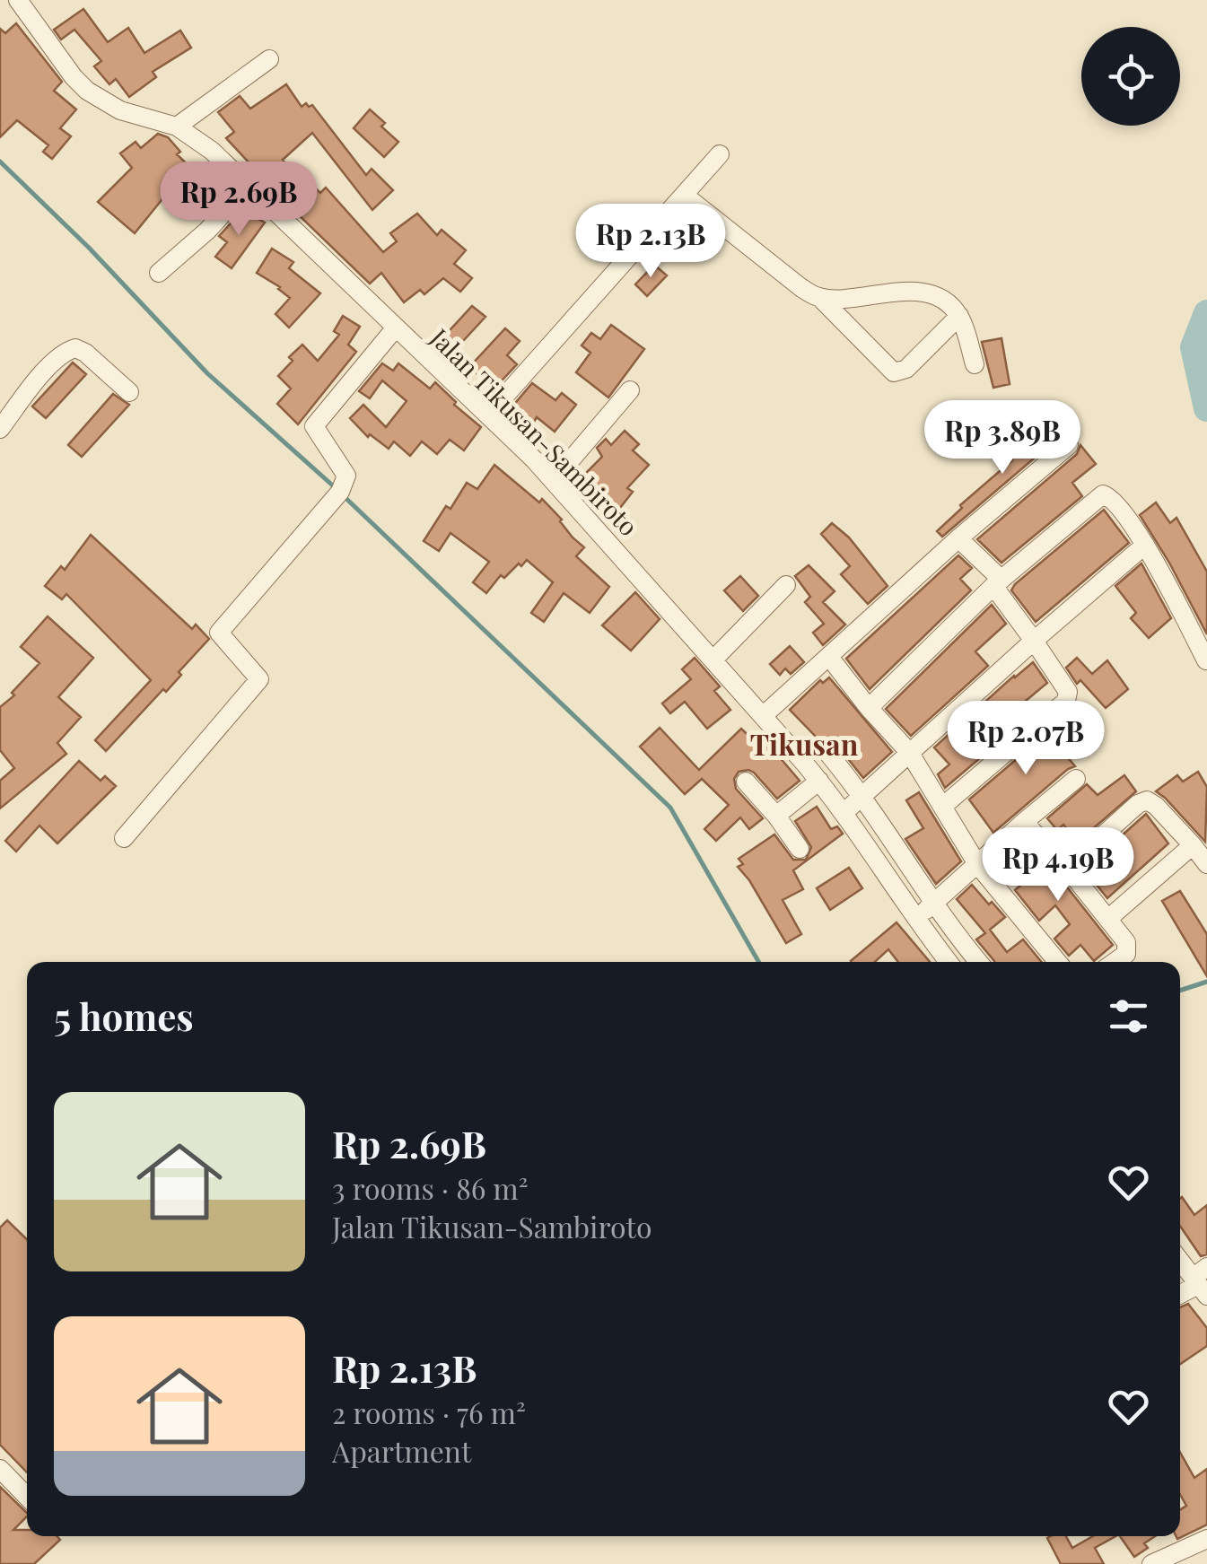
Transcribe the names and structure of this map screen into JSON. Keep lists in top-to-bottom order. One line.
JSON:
{"streets":{"street":["Jalan Tikusan-Sambiroto"]},"districts":["Tikusan"],"page":{"price":["Rp 2.69B","Rp 2.13B","Rp 3.89B","Rp 2.07B","Rp 4.19B"],"heading":"5 homes","list":[{"name":"Rp 2.69B","note":"3 rooms · 86 m² · Jalan Tikusan-Sambiroto"},{"name":"Rp 2.13B","note":"2 rooms · 76 m² · Apartment"}]}}
